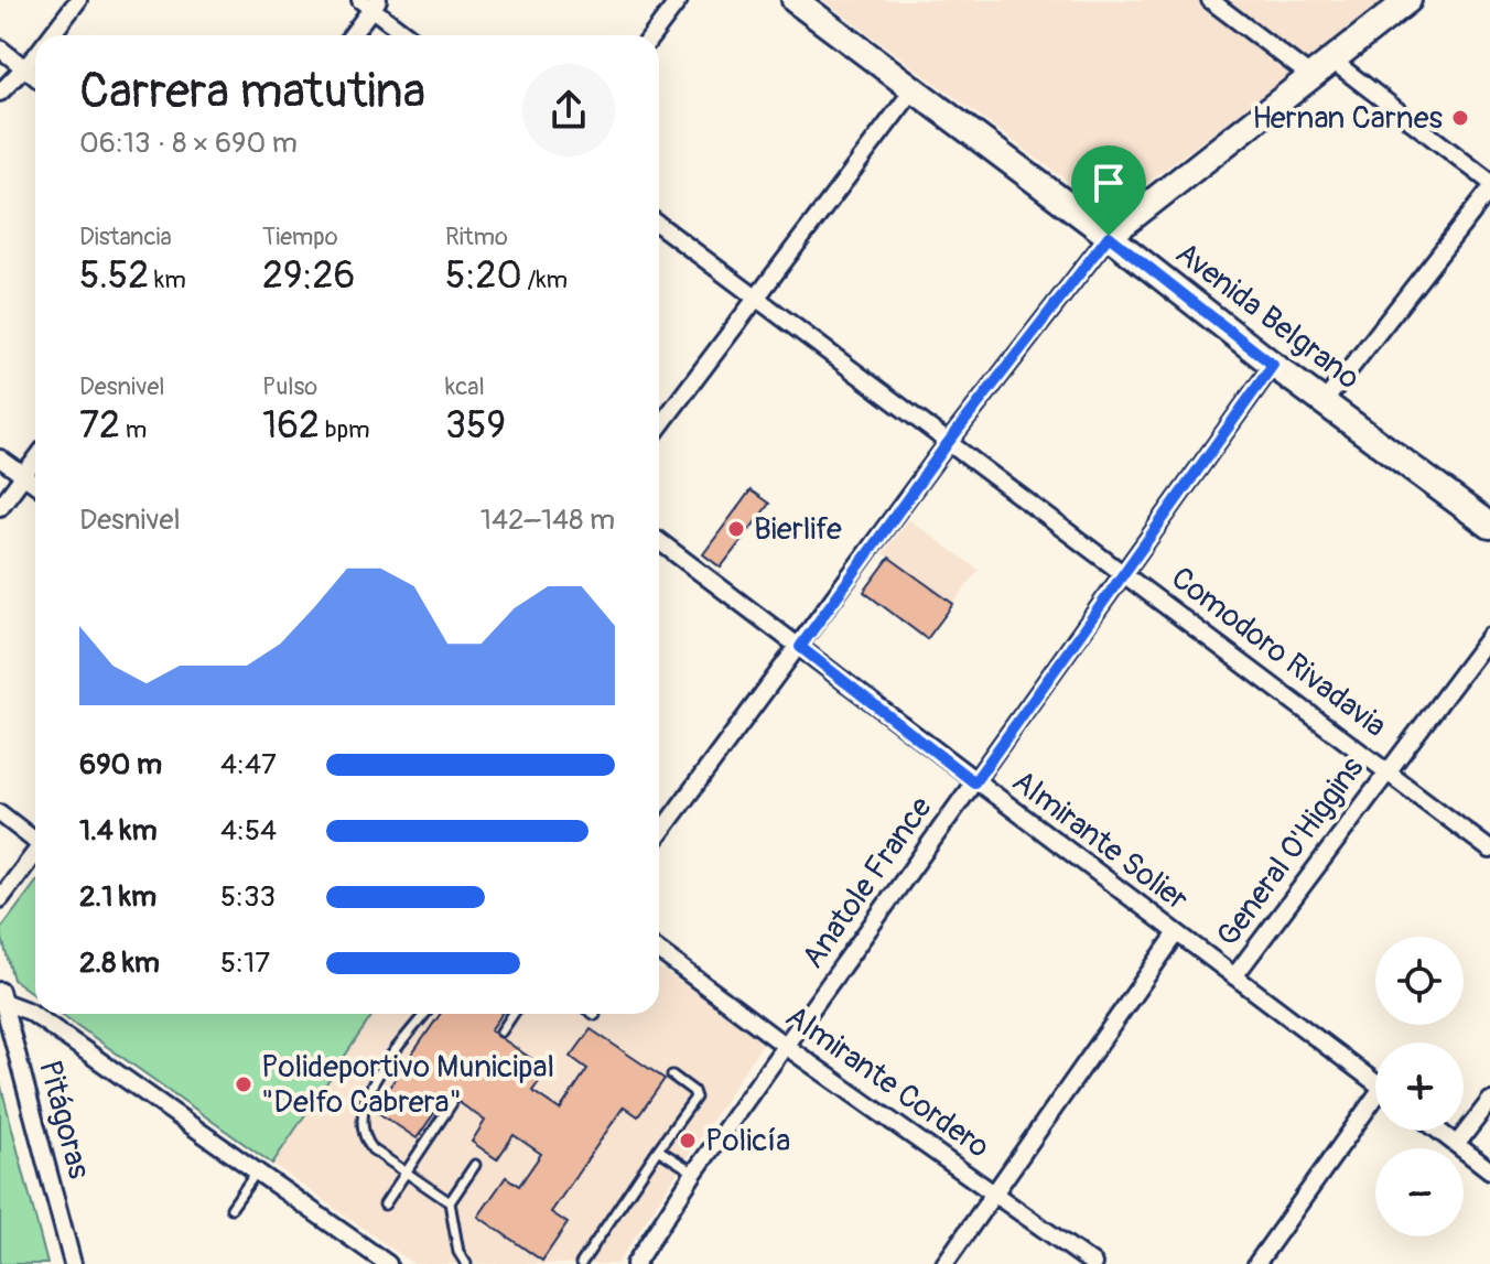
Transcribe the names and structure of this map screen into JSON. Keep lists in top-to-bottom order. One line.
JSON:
{"streets":{"street":["Avenida Belgrano","Comodoro Rivadavia","Almirante Solier","General O'Higgins","Anatole France","Almirante Cordero","Pitágoras"]},"crossings":[["Avenida Belgrano","Anatole France"],["Comodoro Rivadavia","General O'Higgins"],["Comodoro Rivadavia","Anatole France"],["Almirante Solier","General O'Higgins"],["Almirante Solier","Anatole France"],["General O'Higgins","Almirante Cordero"],["Anatole France","Almirante Cordero"]],"places":["Hernan Carnes","Bierlife","Polideportivo Municipal \"Delfo Cabrera\"","Policía"],"page":{"heading":["Carrera matutina","06:13 · 8 × 690 m"],"stats":[["Distancia","5.52 km"],["Tiempo","29:26"],["Ritmo","5:20 /km"],["Desnivel","72 m"],["Pulso","162 bpm"],["kcal","359"]],"chart":["Desnivel","142–148 m"],"list":[{"name":"690 m","note":"4:47"},{"name":"1.4 km","note":"4:54"},{"name":"2.1 km","note":"5:33"},{"name":"2.8 km","note":"5:17"}],"map_buttons":["+","−"]}}
